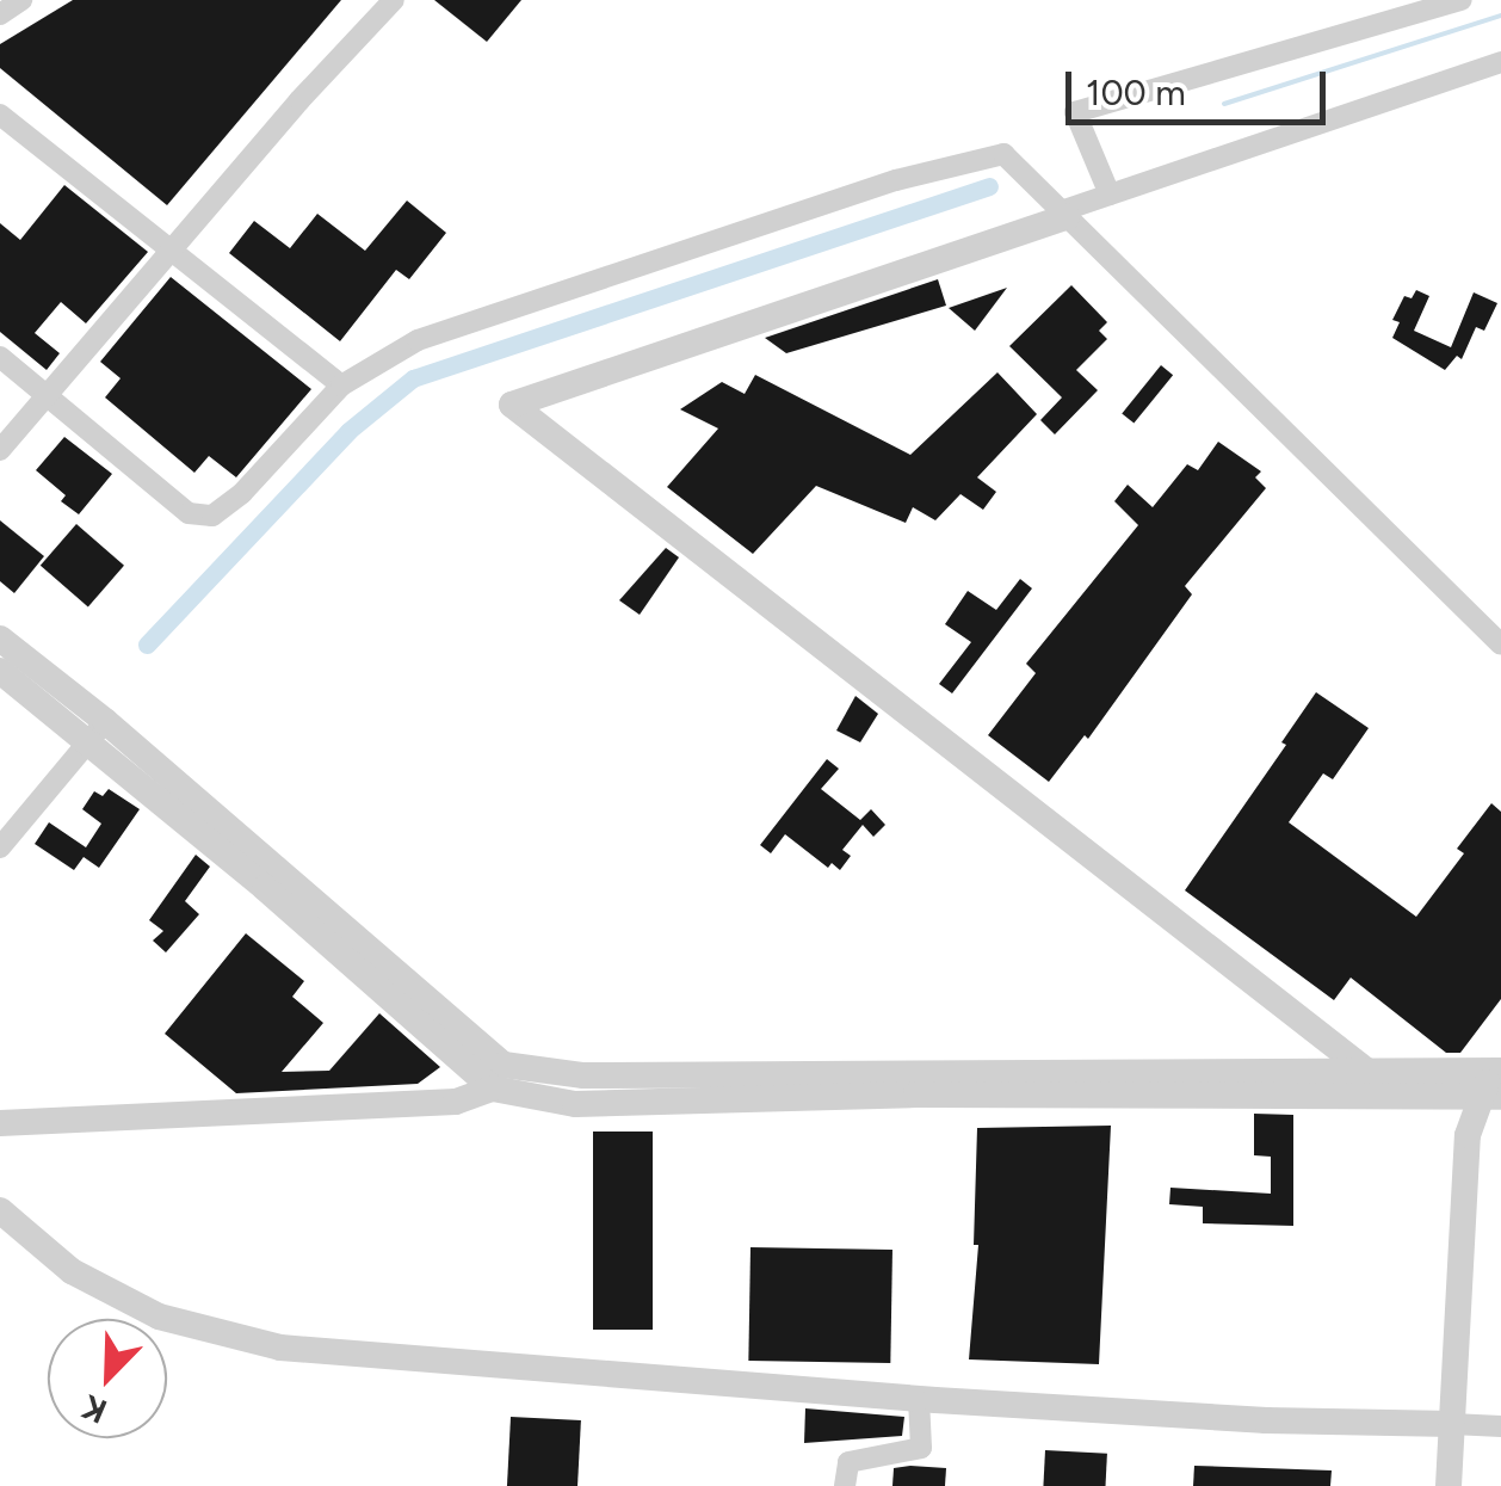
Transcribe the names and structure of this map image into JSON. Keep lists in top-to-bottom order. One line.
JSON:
{"scale_bar":"100 m","north":"bottom left"}
